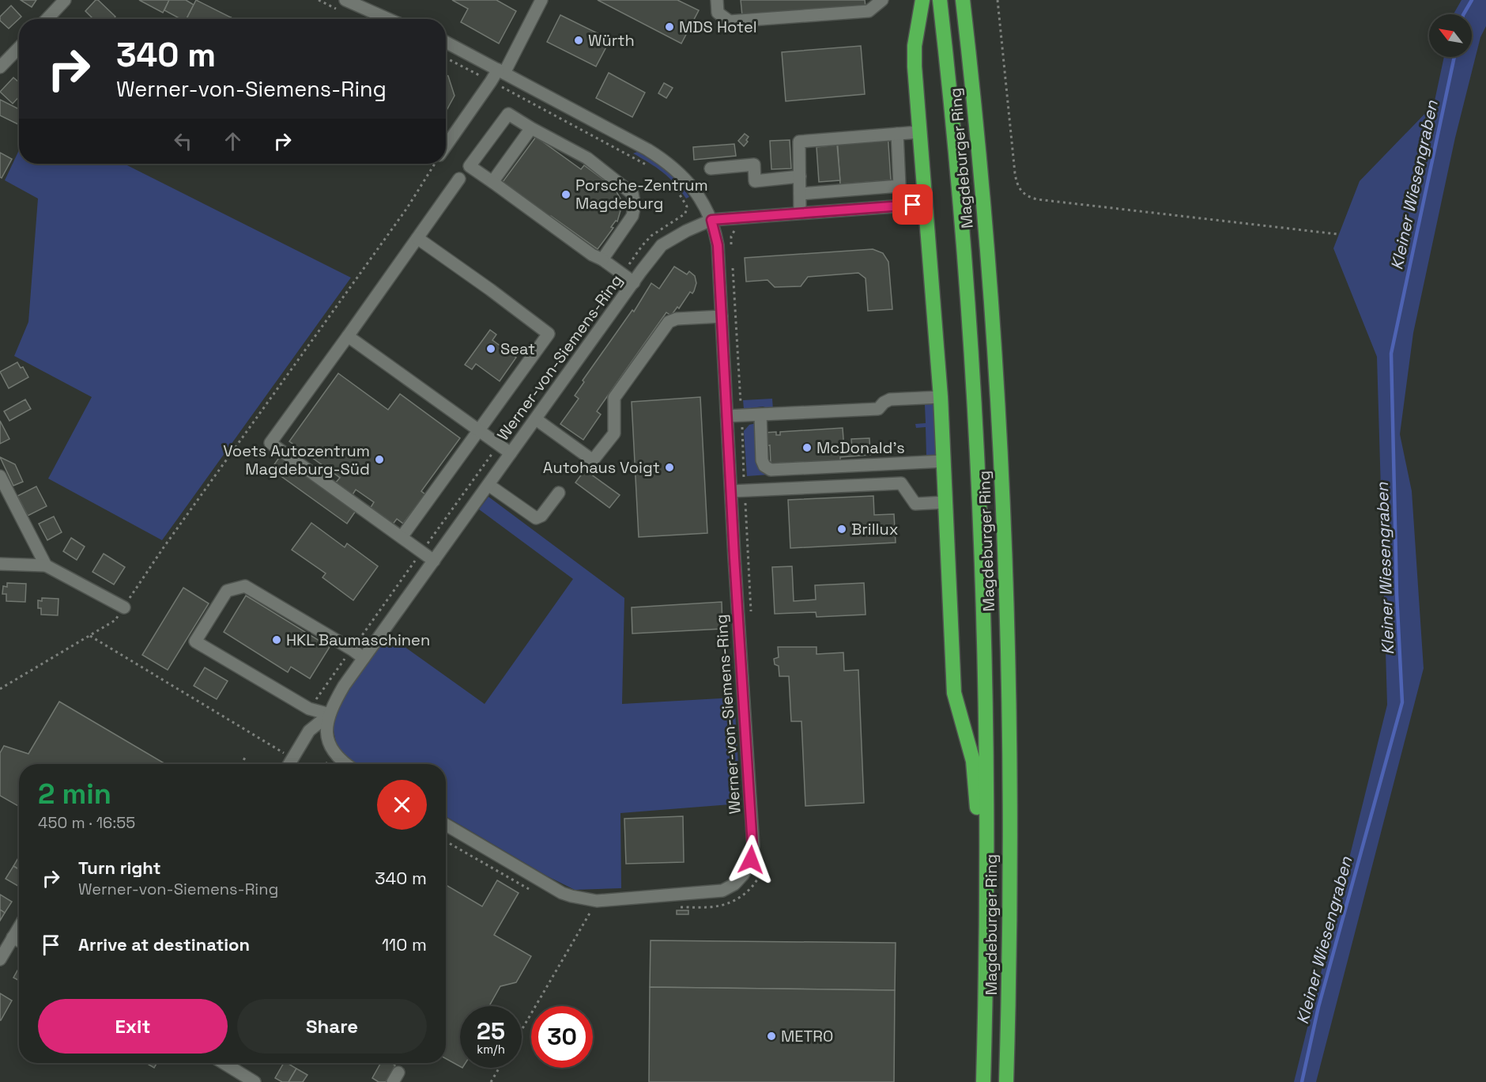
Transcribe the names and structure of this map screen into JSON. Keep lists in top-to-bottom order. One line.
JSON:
{"streets":{"highway":["Magdeburger Ring"],"street":["Werner-von-Siemens-Ring"]},"water":["Kleiner Wiesengraben"],"places":["MDS Hotel","Würth","Porsche-Zentrum Magdeburg","Seat","McDonald's","Voets Autozentrum Magdeburg-Süd","Autohaus Voigt","Brillux","HKL Baumaschinen","METRO"],"north":"top left","page":{"turn":["340 m","Werner-von-Siemens-Ring"],"heading":["2 min","450 m · 16:55"],"list":[{"name":"Turn right","note":"Werner-von-Siemens-Ring","value":"340 m"},{"name":"Arrive at destination","value":"110 m"}],"buttons":["Exit","Share"],"speed":"25 km/h","limit":"30"}}
